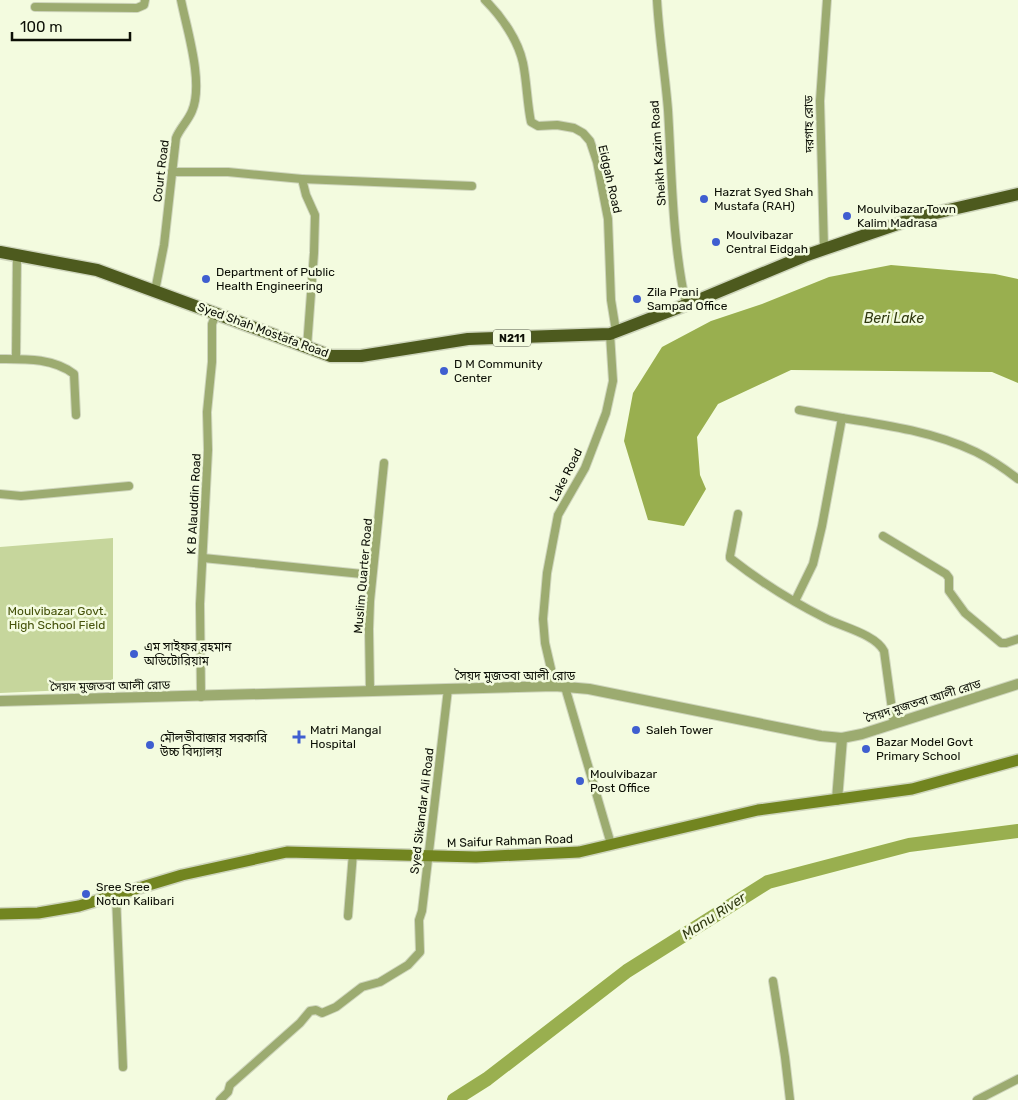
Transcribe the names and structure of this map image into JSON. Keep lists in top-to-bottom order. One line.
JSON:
{"streets":{"highway":["Syed Shah Mostafa Road","N211"],"main road":["M Saifur Rahman Road"],"street":["দরগাহ রোড","Sheikh Kazim Road","Court Road","Eidgah Road","Lake Road","K B Alauddin Road","Muslim Quarter Road","সৈয়দ মুজতবা আলী রোড","Syed Sikandar Ali Road"]},"crossings":[["দরগাহ রোড","Syed Shah Mostafa Road"],["Sheikh Kazim Road","Syed Shah Mostafa Road"],["Court Road","Syed Shah Mostafa Road"],["Eidgah Road","Syed Shah Mostafa Road"],["Eidgah Road","Lake Road"],["Syed Shah Mostafa Road","Lake Road"],["Syed Shah Mostafa Road","K B Alauddin Road"],["Lake Road","সৈয়দ মুজতবা আলী রোড"],["Lake Road","M Saifur Rahman Road"],["K B Alauddin Road","সৈয়দ মুজতবা আলী রোড"],["Muslim Quarter Road","সৈয়দ মুজতবা আলী রোড"],["সৈয়দ মুজতবা আলী রোড","Syed Sikandar Ali Road"],["Syed Sikandar Ali Road","M Saifur Rahman Road"]],"water":["Beri Lake","Manu River"],"parks":["Moulvibazar Govt. High School Field"],"places":{"other":["Hazrat Syed Shah Mustafa (RAH)","Moulvibazar Town Kalim Madrasa","Moulvibazar Central Eidgah","Department of Public Health Engineering","Zila Prani Sampad Office","D M Community Center","এম সাইফুর রহমান অডিটোরিয়াম","Saleh Tower","মৌলভীবাজার সরকারি উচ্চ বিদ্যালয়","Bazar Model Govt Primary School","Moulvibazar Post Office","Sree Sree Notun Kalibari"],"health":["Matri Mangal Hospital"]},"scale_bar":"100 m"}
